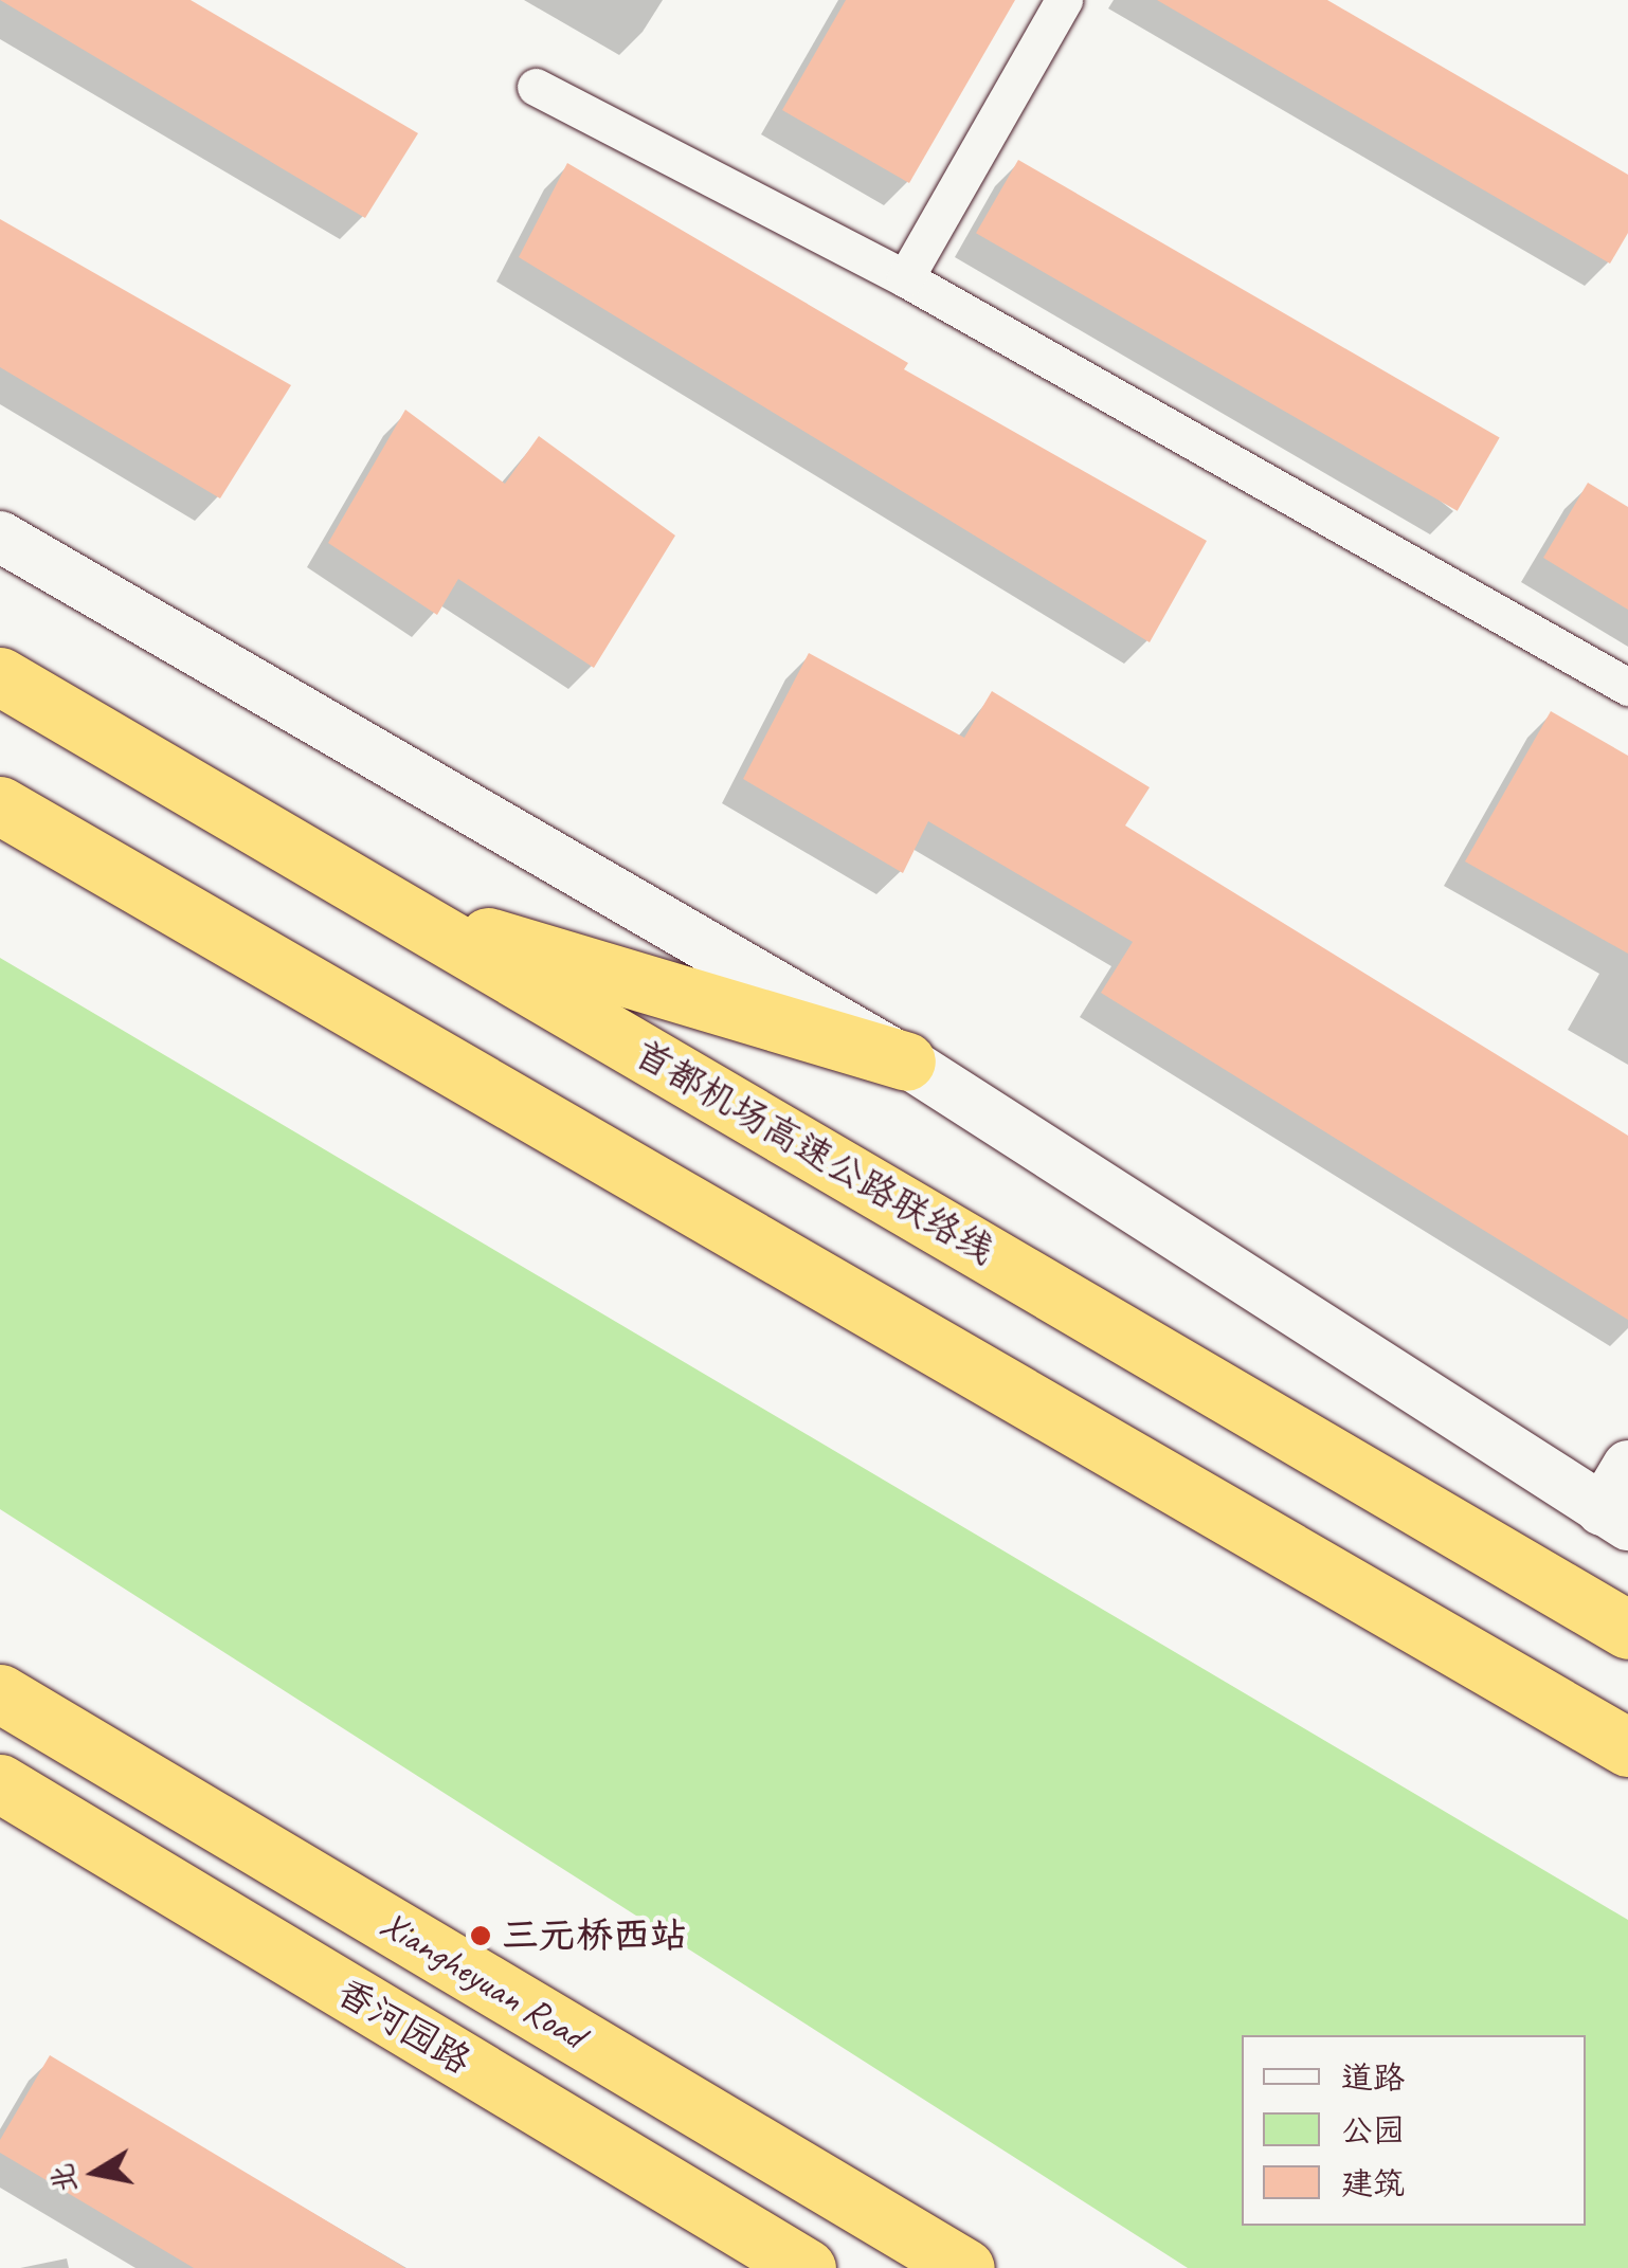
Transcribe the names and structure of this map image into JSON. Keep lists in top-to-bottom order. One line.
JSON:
{"streets":{"highway":["首都机场高速公路联络线","Xiangheyuan Road","香河园路"]},"places":["三元桥西站"],"legend":["道路","公园","建筑"],"north":"left"}
